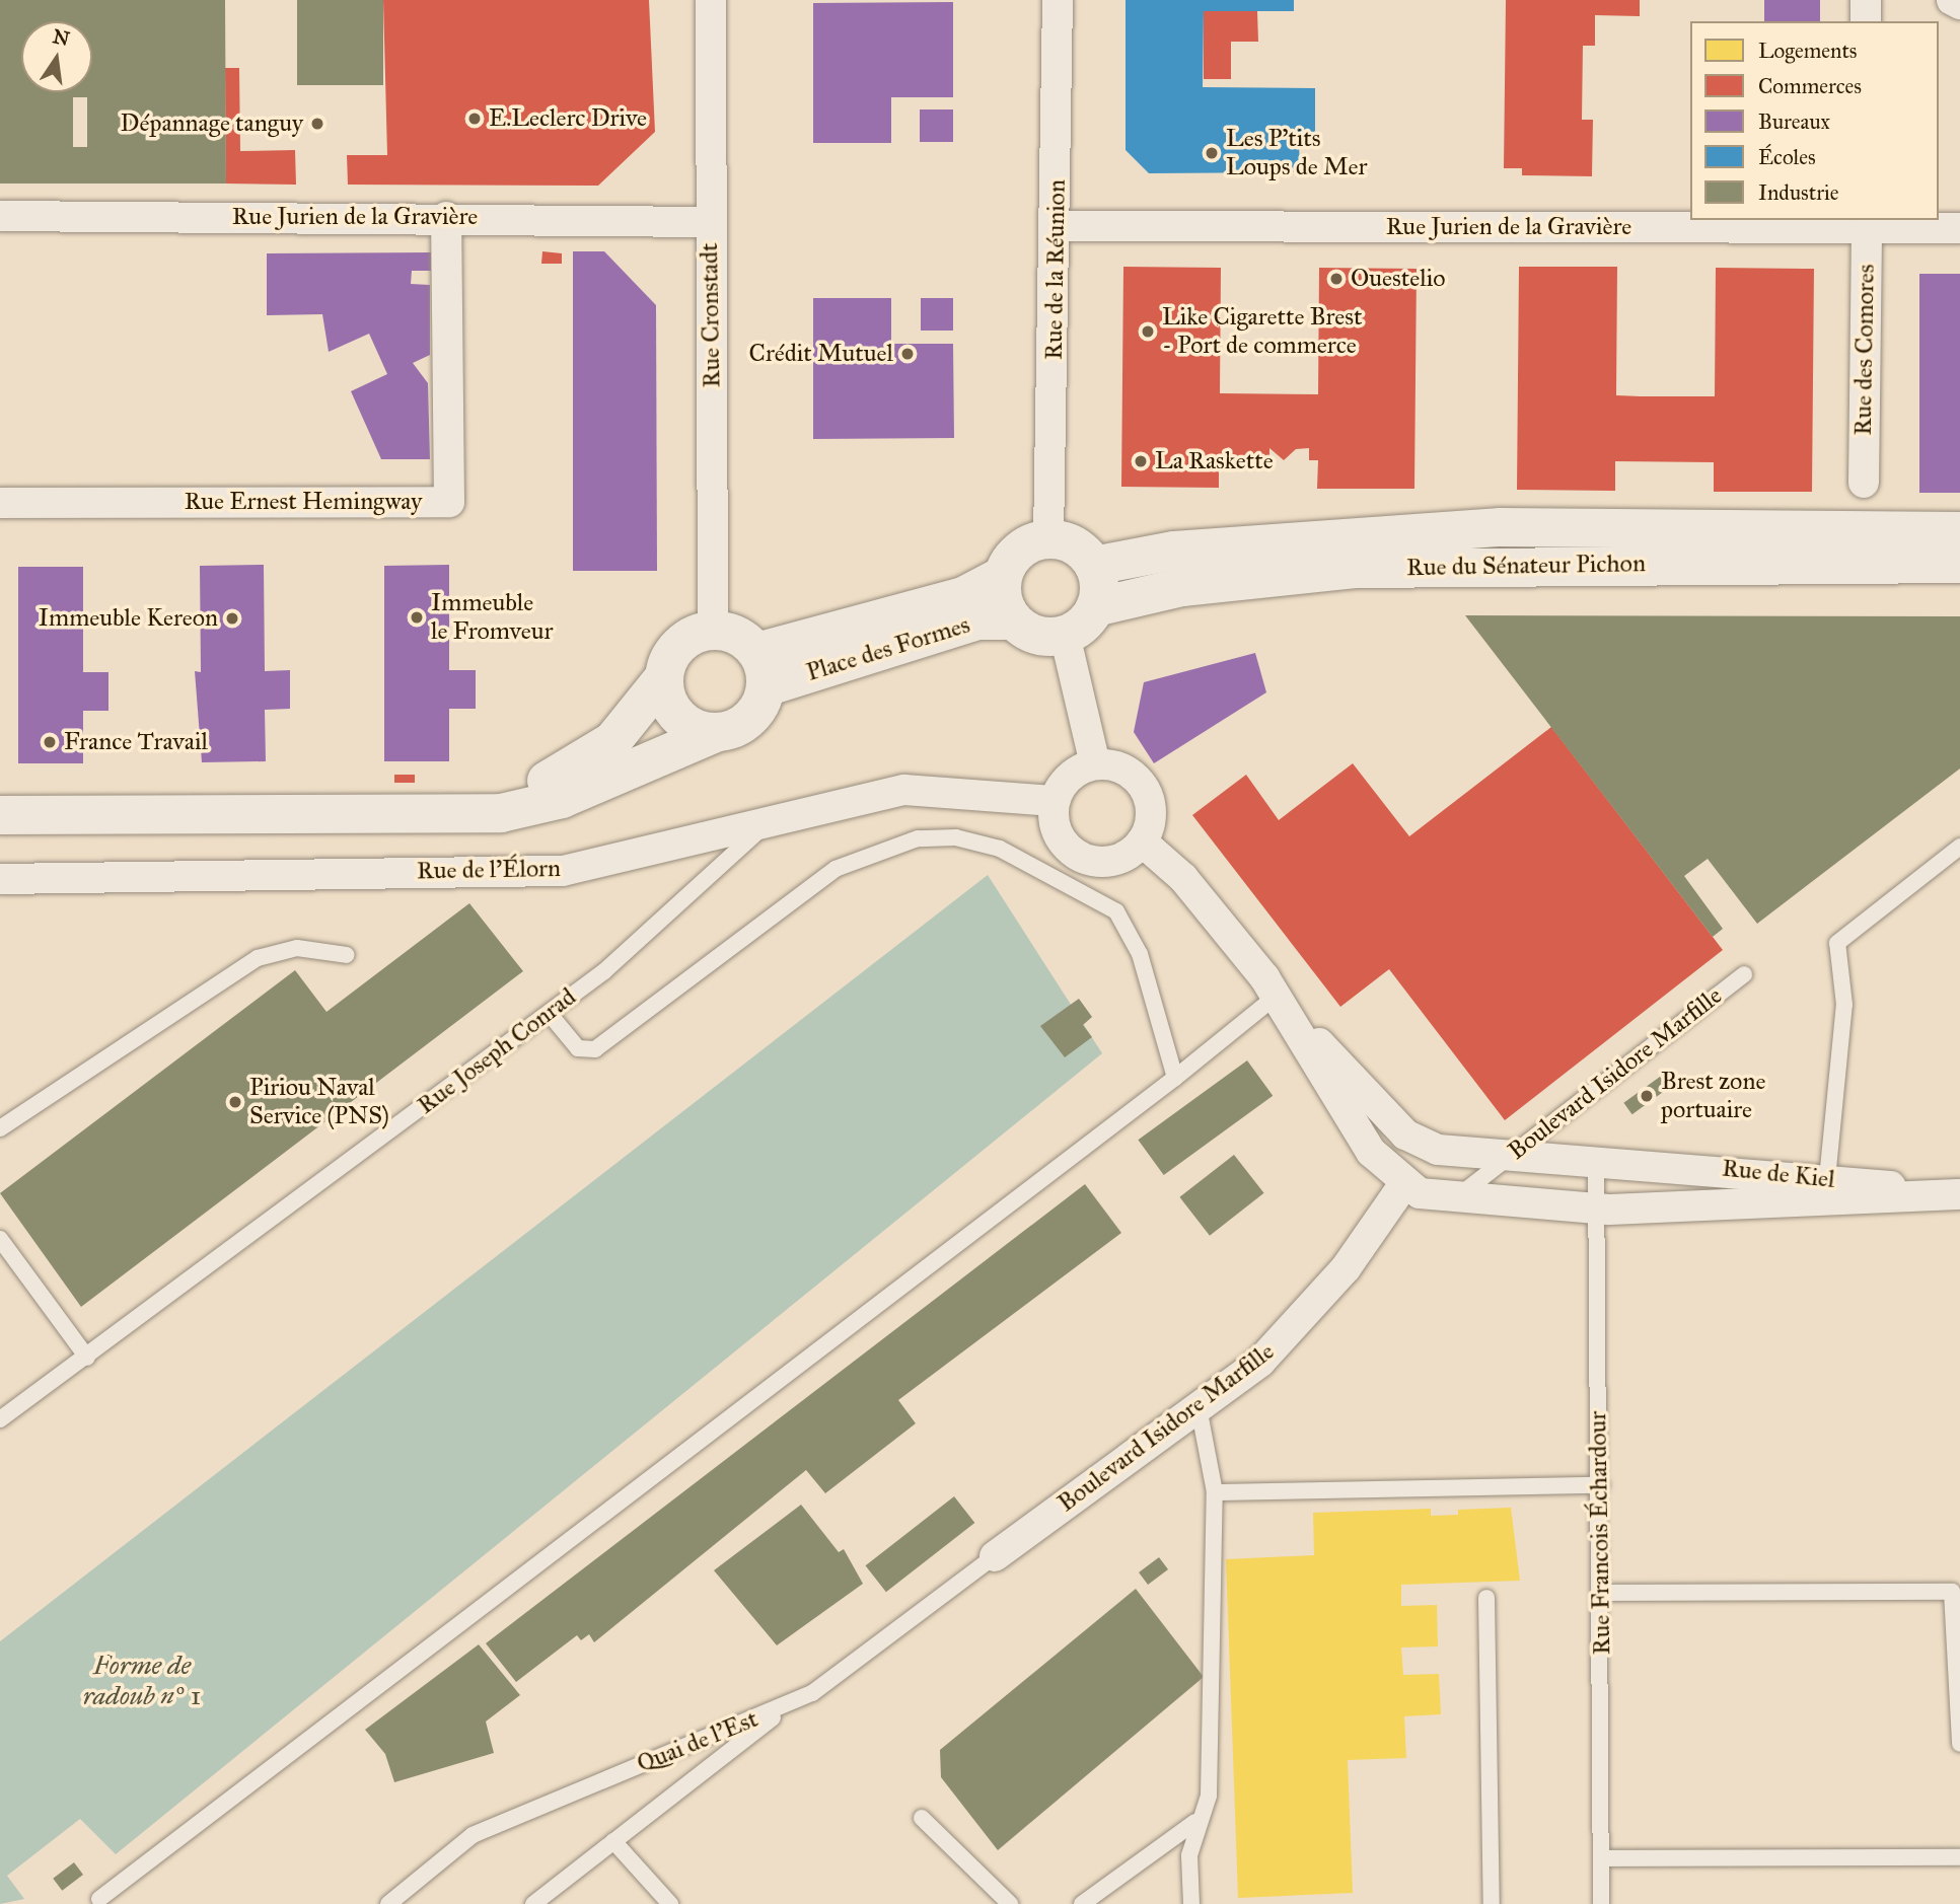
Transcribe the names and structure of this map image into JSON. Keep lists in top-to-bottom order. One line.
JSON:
{"streets":{"main road":["Rue du Sénateur Pichon","Place des Formes"],"street":["Rue Jurien de la Gravière","Rue de la Réunion","Rue Cronstadt","Rue des Comores","Rue Ernest Hemingway","Rue de l'Élorn","Boulevard Isidore Marfille","Rue de Kiel"],"lane":["Rue Joseph Conrad","Rue Francois Échardour","Quai de l'Est"]},"crossings":[["Rue Jurien de la Gravière","Rue de la Réunion"],["Rue Jurien de la Gravière","Rue Cronstadt"],["Rue Jurien de la Gravière","Rue des Comores"],["Rue Jurien de la Gravière","Rue Ernest Hemingway"],["Rue de la Réunion","Rue du Sénateur Pichon"],["Rue de la Réunion","Place des Formes"],["Rue Cronstadt","Place des Formes"],["Rue du Sénateur Pichon","Place des Formes"],["Rue de l'Élorn","Rue Joseph Conrad"],["Boulevard Isidore Marfille","Rue de Kiel"],["Boulevard Isidore Marfille","Quai de l'Est"],["Rue de Kiel","Rue Francois Échardour"]],"water":["Forme de radoub nº 1"],"places":["E.Leclerc Drive","Dépannage tanguy","Les P'tits Loups de Mer","Ouestelio","Like Cigarette Brest - Port de commerce","Crédit Mutuel","La Raskette","Immeuble le Fromveur","Immeuble Kereon","France Travail","Brest zone portuaire","Piriou Naval Service (PNS)"],"legend":["Logements","Commerces","Bureaux","Écoles","Industrie"],"north":"top"}
